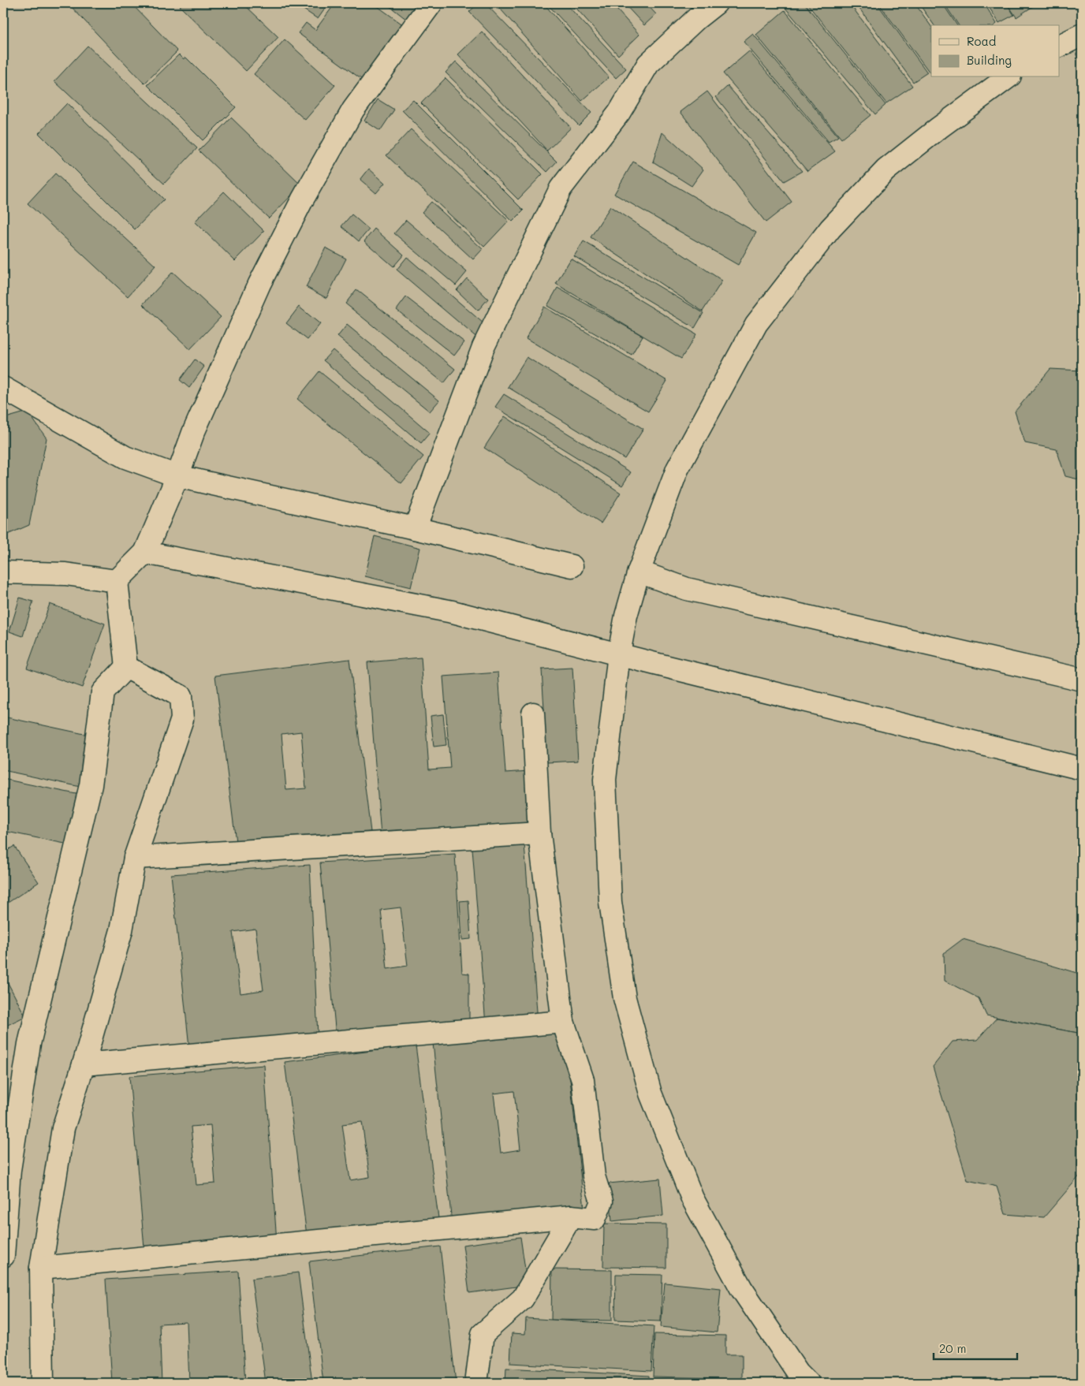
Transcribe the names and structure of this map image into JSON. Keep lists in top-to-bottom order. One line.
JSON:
{"legend":["Road","Building"],"scale_bar":"20 m"}
